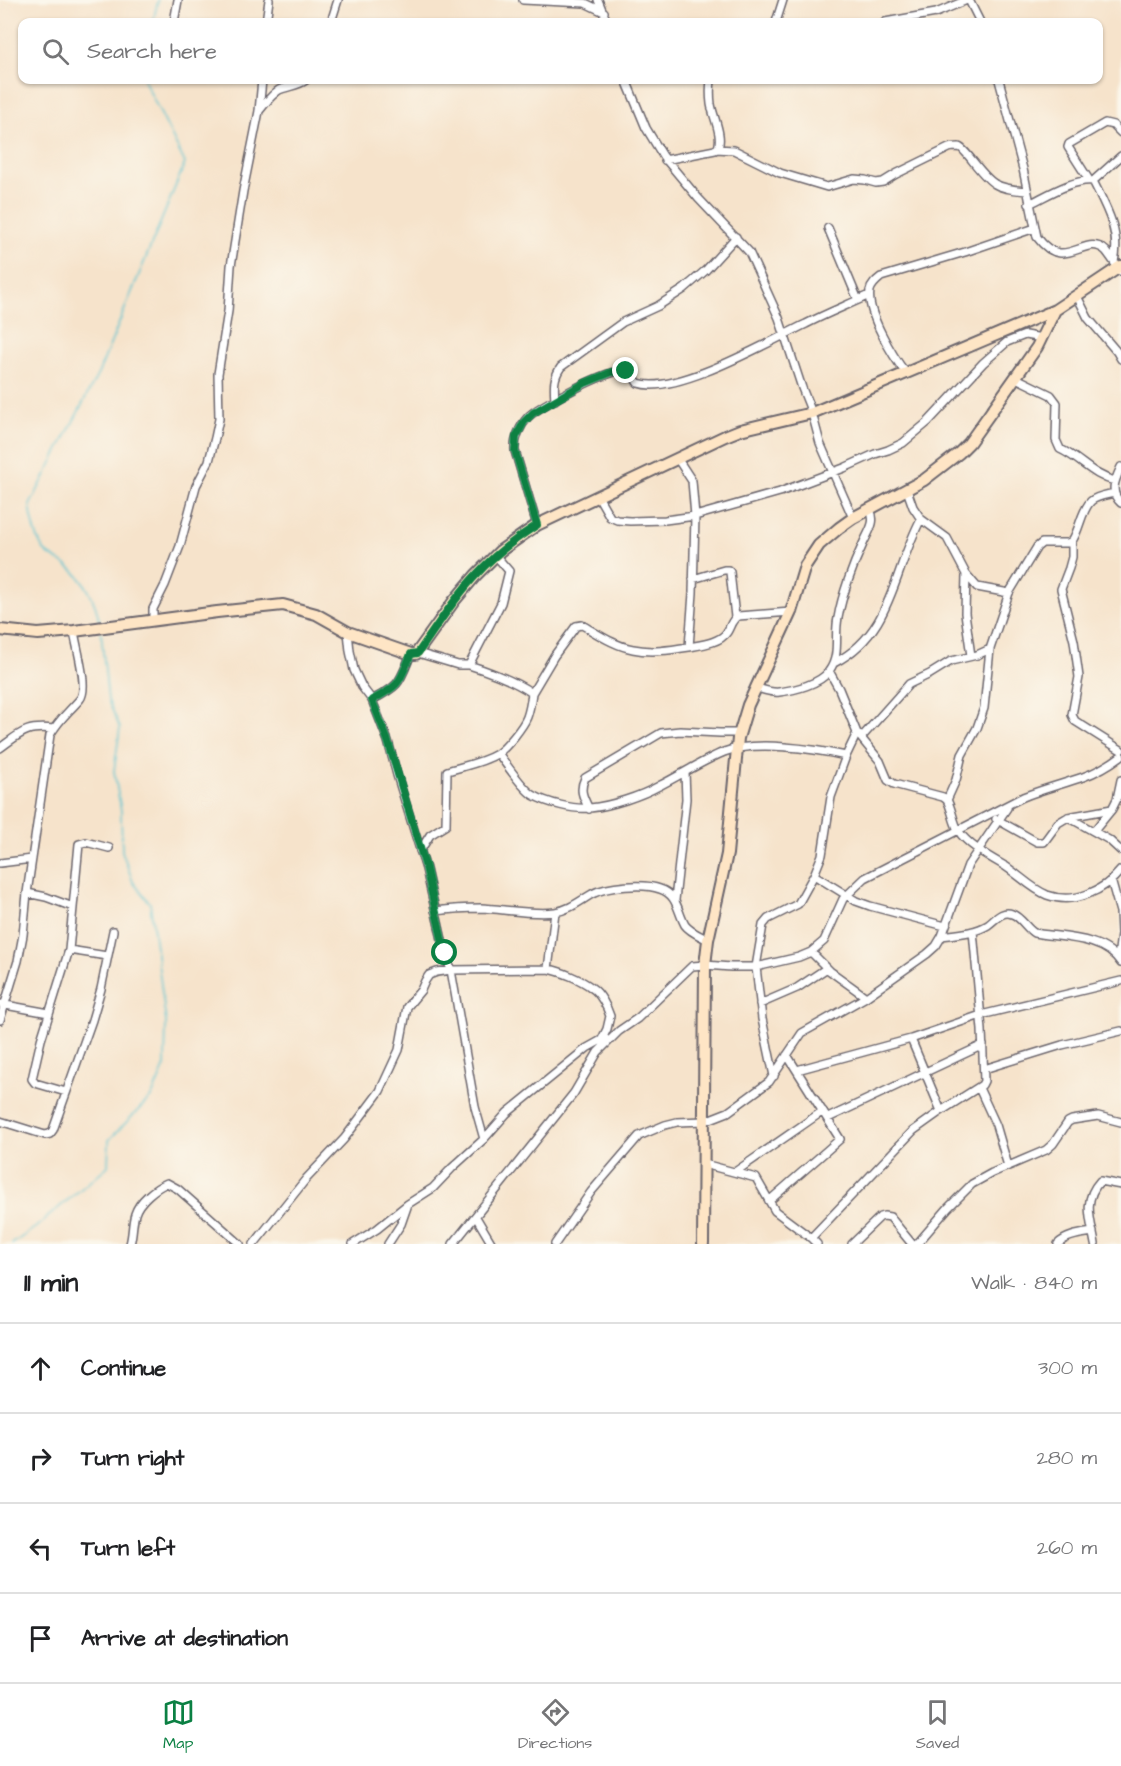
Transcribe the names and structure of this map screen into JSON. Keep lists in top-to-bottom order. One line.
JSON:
{"page":{"search":"Search here","heading":["11 min","Walk · 840 m"],"list":[["Continue","300 m"],["Turn right","280 m"],["Turn left","260 m"],"Arrive at destination"],"nav":["Map","Directions","Saved"]}}
